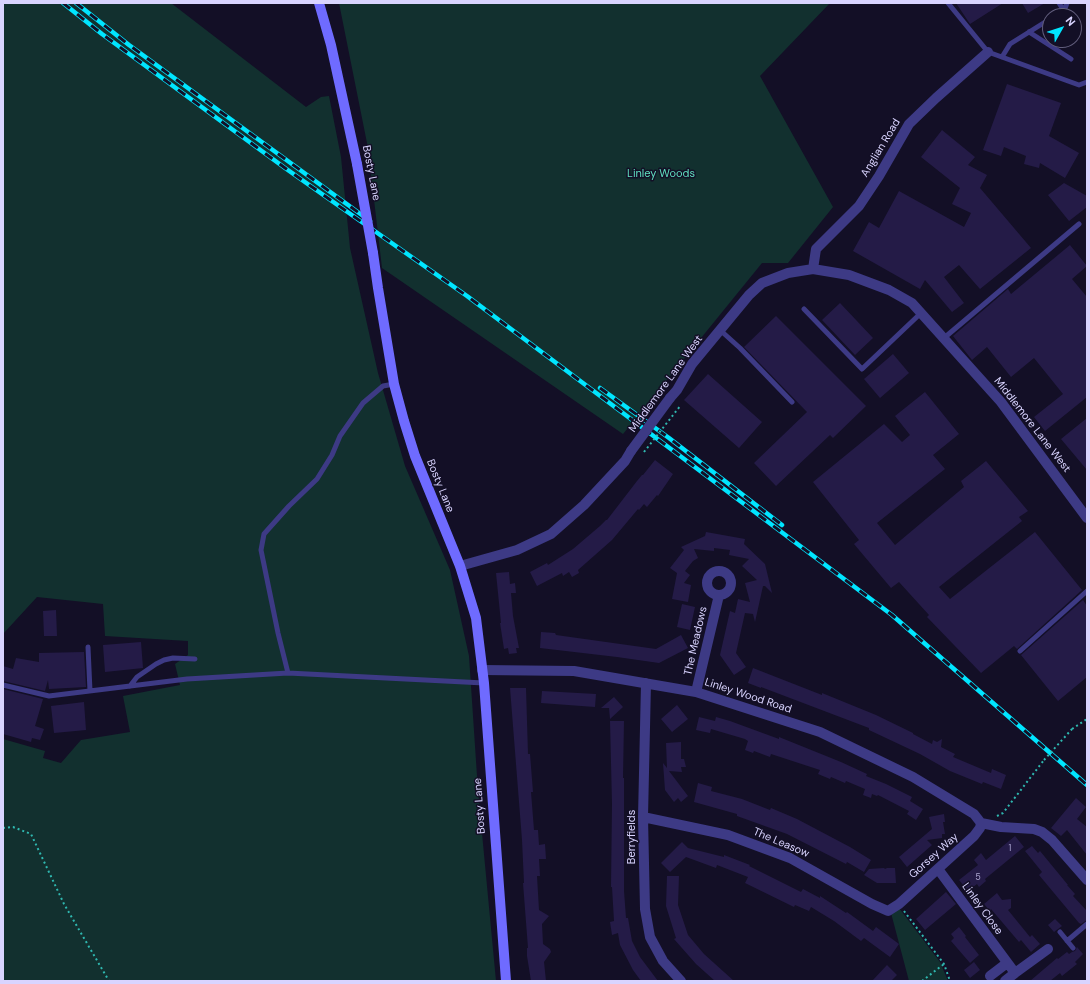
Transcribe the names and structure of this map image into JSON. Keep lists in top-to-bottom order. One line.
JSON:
{"streets":{"main road":["Bosty Lane"],"street":["Anglian Road","Middlemore Lane West","The Meadows","Linley Wood Road","Berryfields","The Leasow","Gorsey Way","Linley Close"]},"crossings":[["Anglian Road","Middlemore Lane West"],["Bosty Lane","Middlemore Lane West"],["Bosty Lane","Linley Wood Road"],["The Meadows","Linley Wood Road"],["Linley Wood Road","Berryfields"],["Linley Wood Road","Gorsey Way"],["Berryfields","The Leasow"],["The Leasow","Gorsey Way"],["Gorsey Way","Linley Close"]],"parks":["Linley Woods"],"house_numbers":["1","5"],"north":"top right"}
